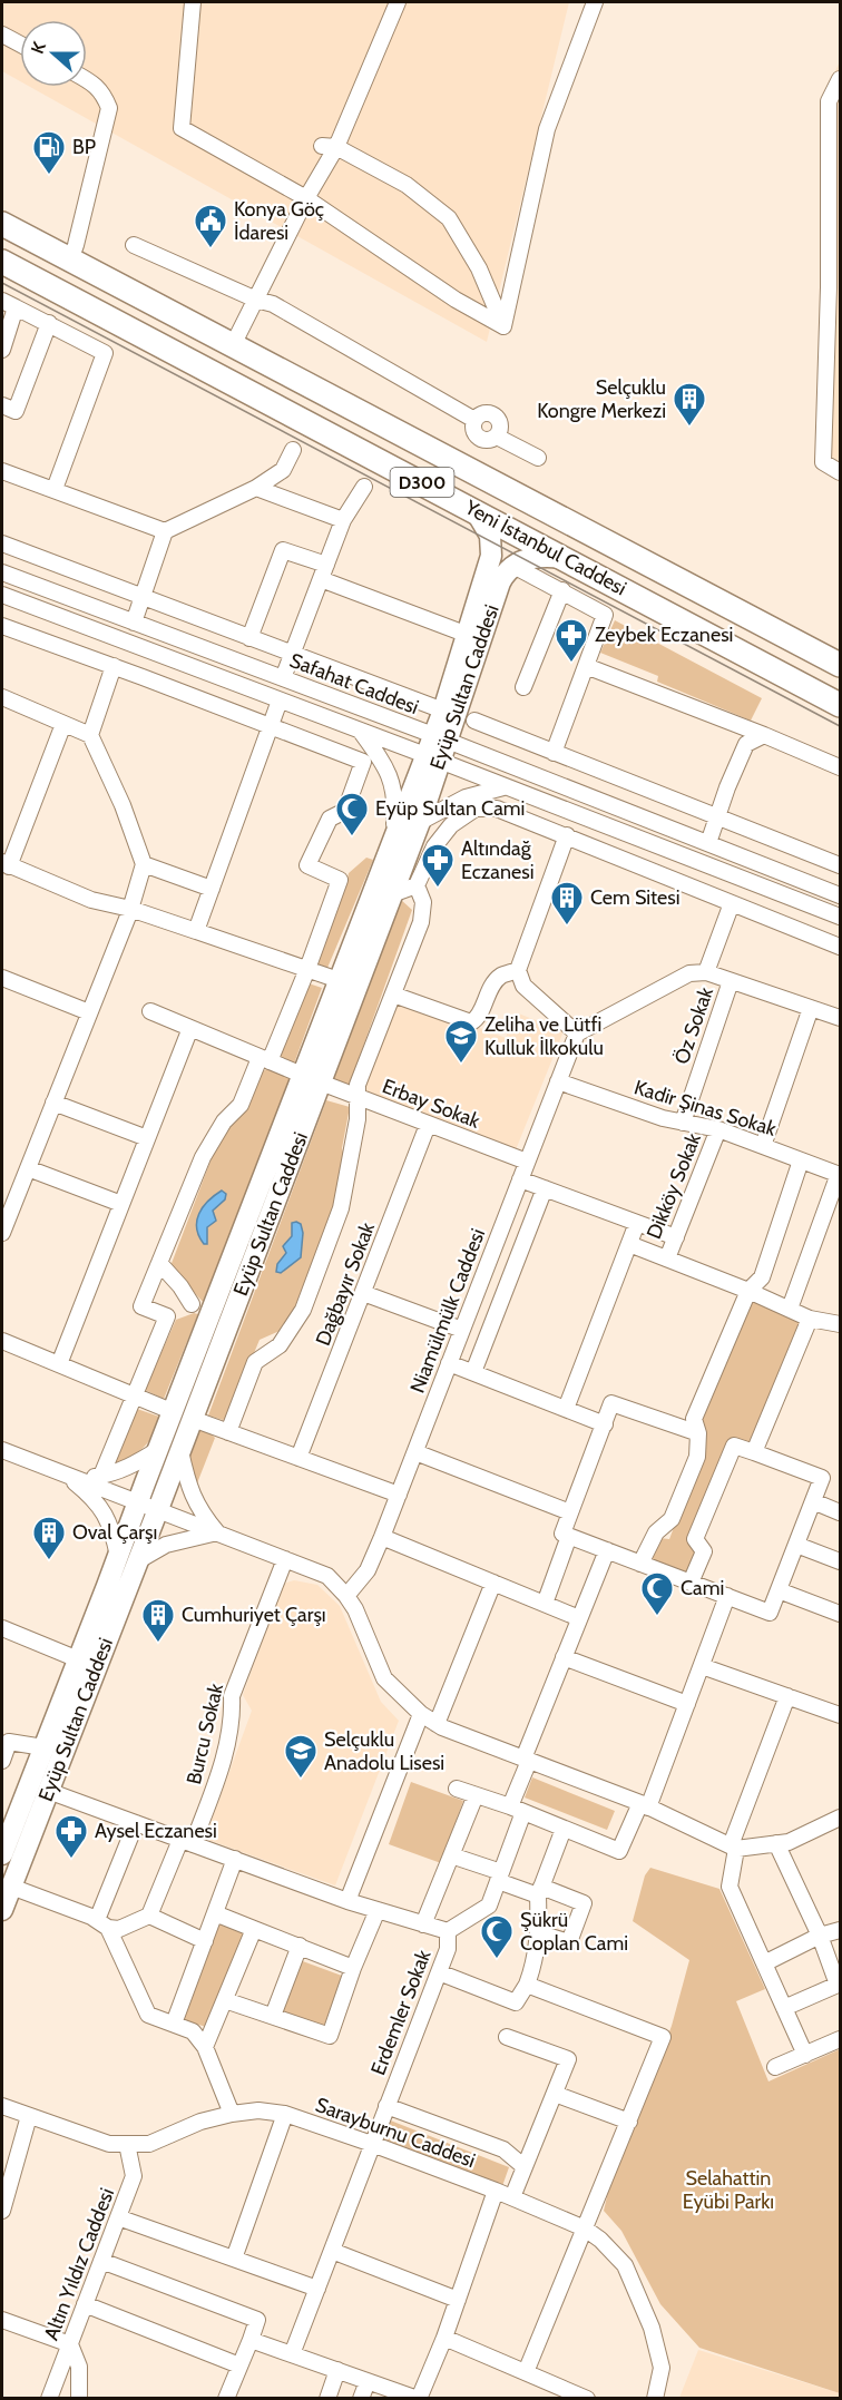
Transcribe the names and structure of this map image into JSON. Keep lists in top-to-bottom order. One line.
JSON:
{"streets":{"highway":["D300","Yeni İstanbul Caddesi"],"main road":["Eyüp Sultan Caddesi"],"street":["Safahat Caddesi","Öz Sokak","Erbay Sokak","Kadir Şinas Sokak","Dikköy Sokak","Dağbayır Sokak","Niamülmülk Caddesi","Burcu Sokak","Erdemler Sokak","Sarayburnu Caddesi","Altın Yıldız Caddesi"]},"crossings":[["Yeni İstanbul Caddesi","Eyüp Sultan Caddesi"],["Safahat Caddesi","Eyüp Sultan Caddesi"],["Eyüp Sultan Caddesi","Erbay Sokak"],["Eyüp Sultan Caddesi","Erdemler Sokak"],["Öz Sokak","Kadir Şinas Sokak"],["Erbay Sokak","Dağbayır Sokak"],["Erbay Sokak","Niamülmülk Caddesi"],["Kadir Şinas Sokak","Dikköy Sokak"],["Kadir Şinas Sokak","Niamülmülk Caddesi"],["Burcu Sokak","Erdemler Sokak"],["Erdemler Sokak","Sarayburnu Caddesi"],["Sarayburnu Caddesi","Altın Yıldız Caddesi"]],"parks":["Selahattin Eyübi Parkı"],"places":{"fuel station":["BP"],"public building":["Konya Göç İdaresi"],"building":["Selçuklu Kongre Merkezi","Cem Sitesi","Oval Çarşı","Cumhuriyet Çarşı"],"pharmacy":["Zeybek Eczanesi","Altındağ Eczanesi","Aysel Eczanesi"],"mosque":["Eyüp Sultan Cami","Cami","Şükrü Coplan Cami"],"school or university":["Zeliha ve Lütfi Kulluk İlkokulu","Selçuklu Anadolu Lisesi"]},"north":"left"}
